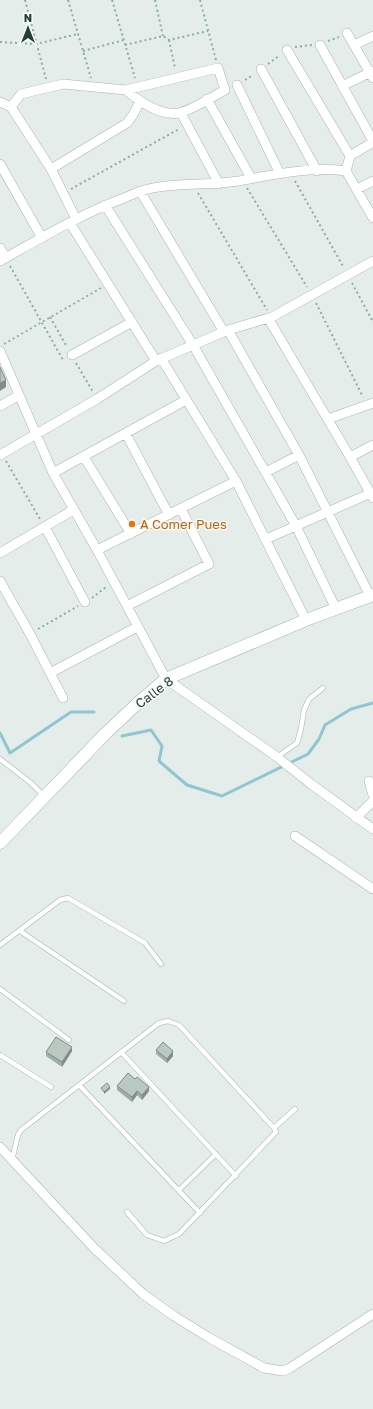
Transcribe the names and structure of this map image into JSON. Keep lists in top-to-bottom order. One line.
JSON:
{"streets":{"street":["Calle 8"]},"places":["A Comer Pues"],"north":"top"}
